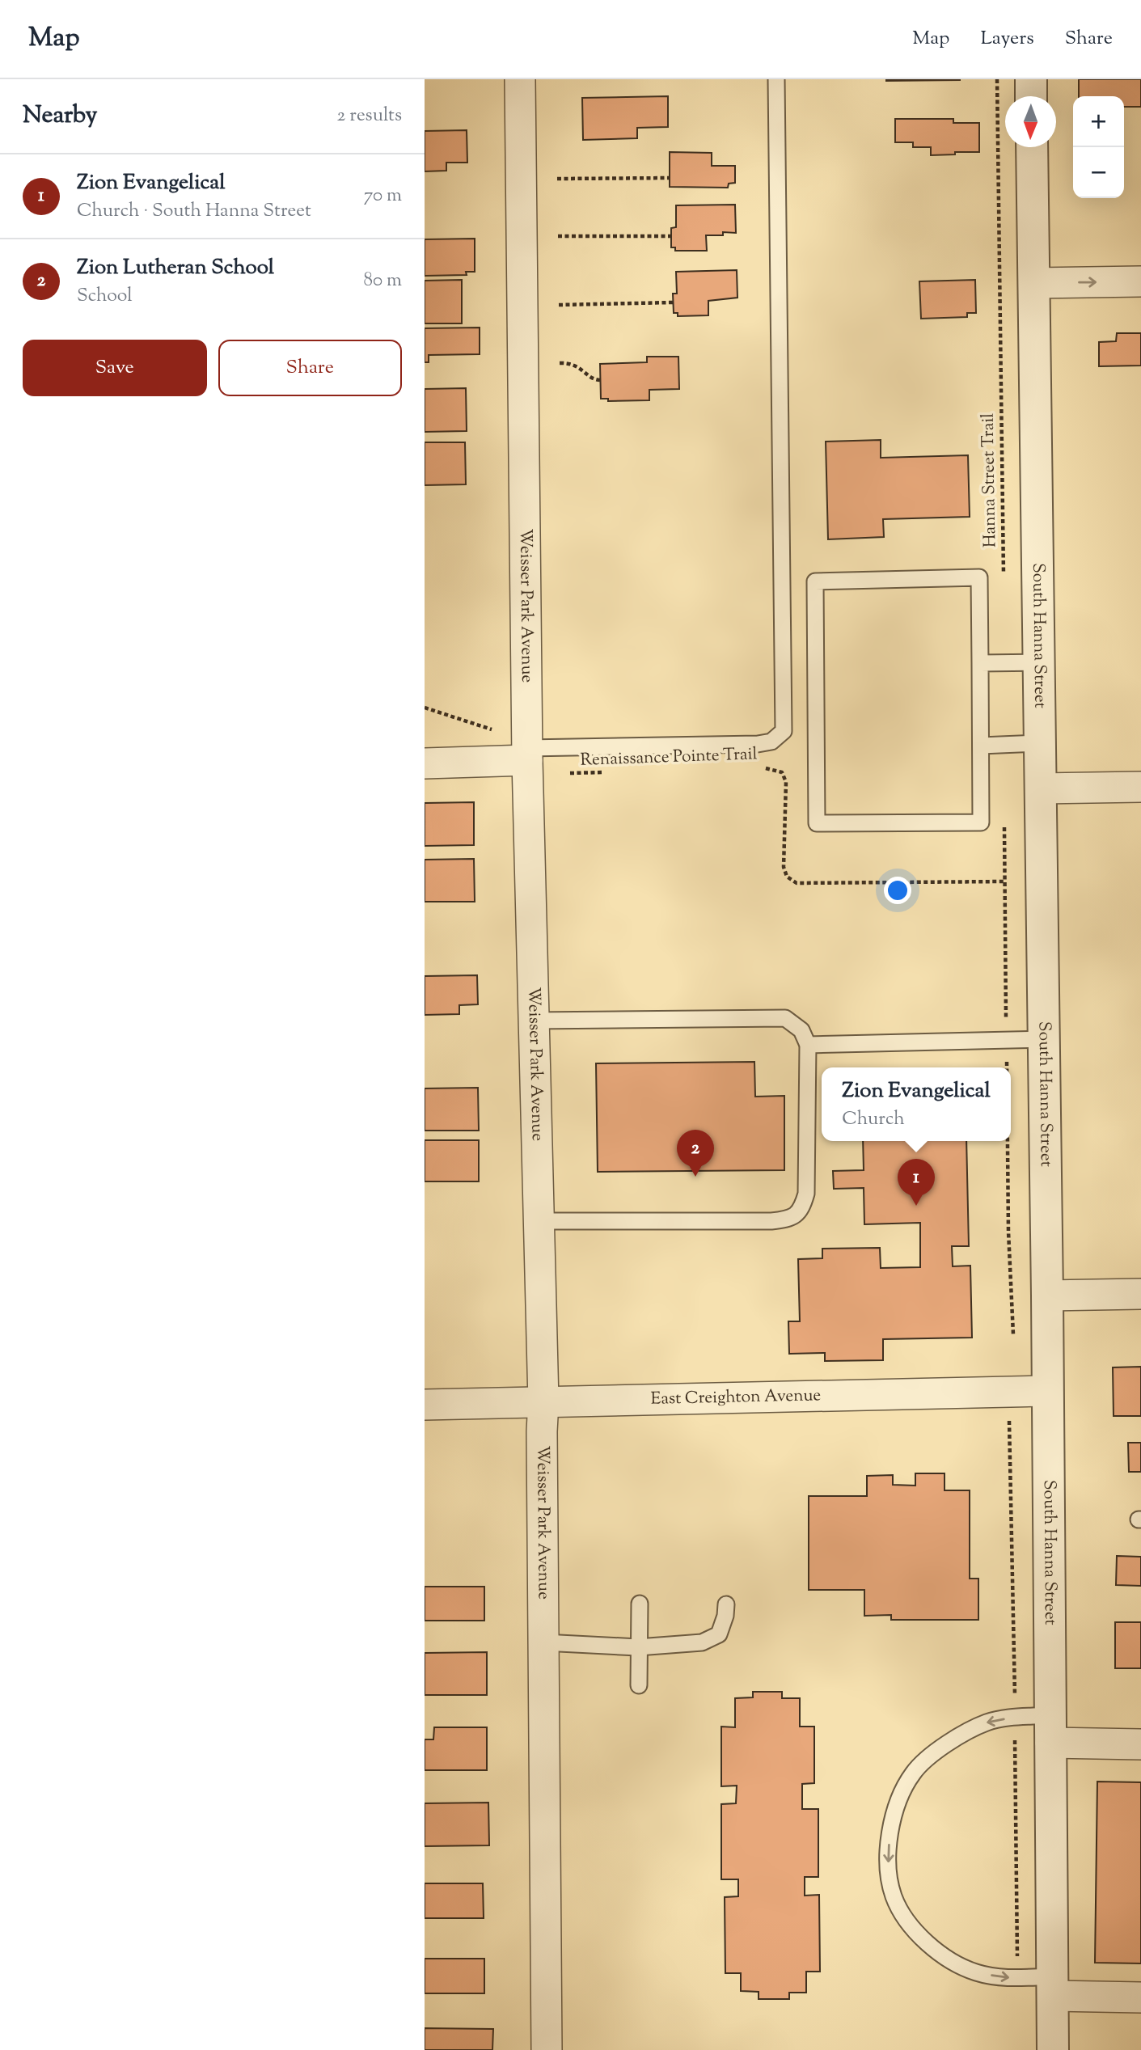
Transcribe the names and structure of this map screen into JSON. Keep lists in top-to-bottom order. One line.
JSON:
{"streets":{"street":["Weisser Park Avenue","South Hanna Street","East Creighton Avenue"],"path":["Hanna Street Trail","Renaissance Pointe Trail"]},"crossings":[["Weisser Park Avenue","East Creighton Avenue"],["South Hanna Street","East Creighton Avenue"]],"north":"bottom","page":{"header":"Map","nav":["Map","Layers","Share"],"heading":["Nearby","2 results"],"map_buttons":["+","−"],"list":[{"mark":"1","name":"Zion Evangelical","note":"Church · South Hanna Street","value":"70 m"},{"mark":"2","name":"Zion Lutheran School","note":"School","value":"80 m"}],"buttons":["Save","Share"],"popup":["Zion Evangelical","Church"],"pins":["2","1"]}}
